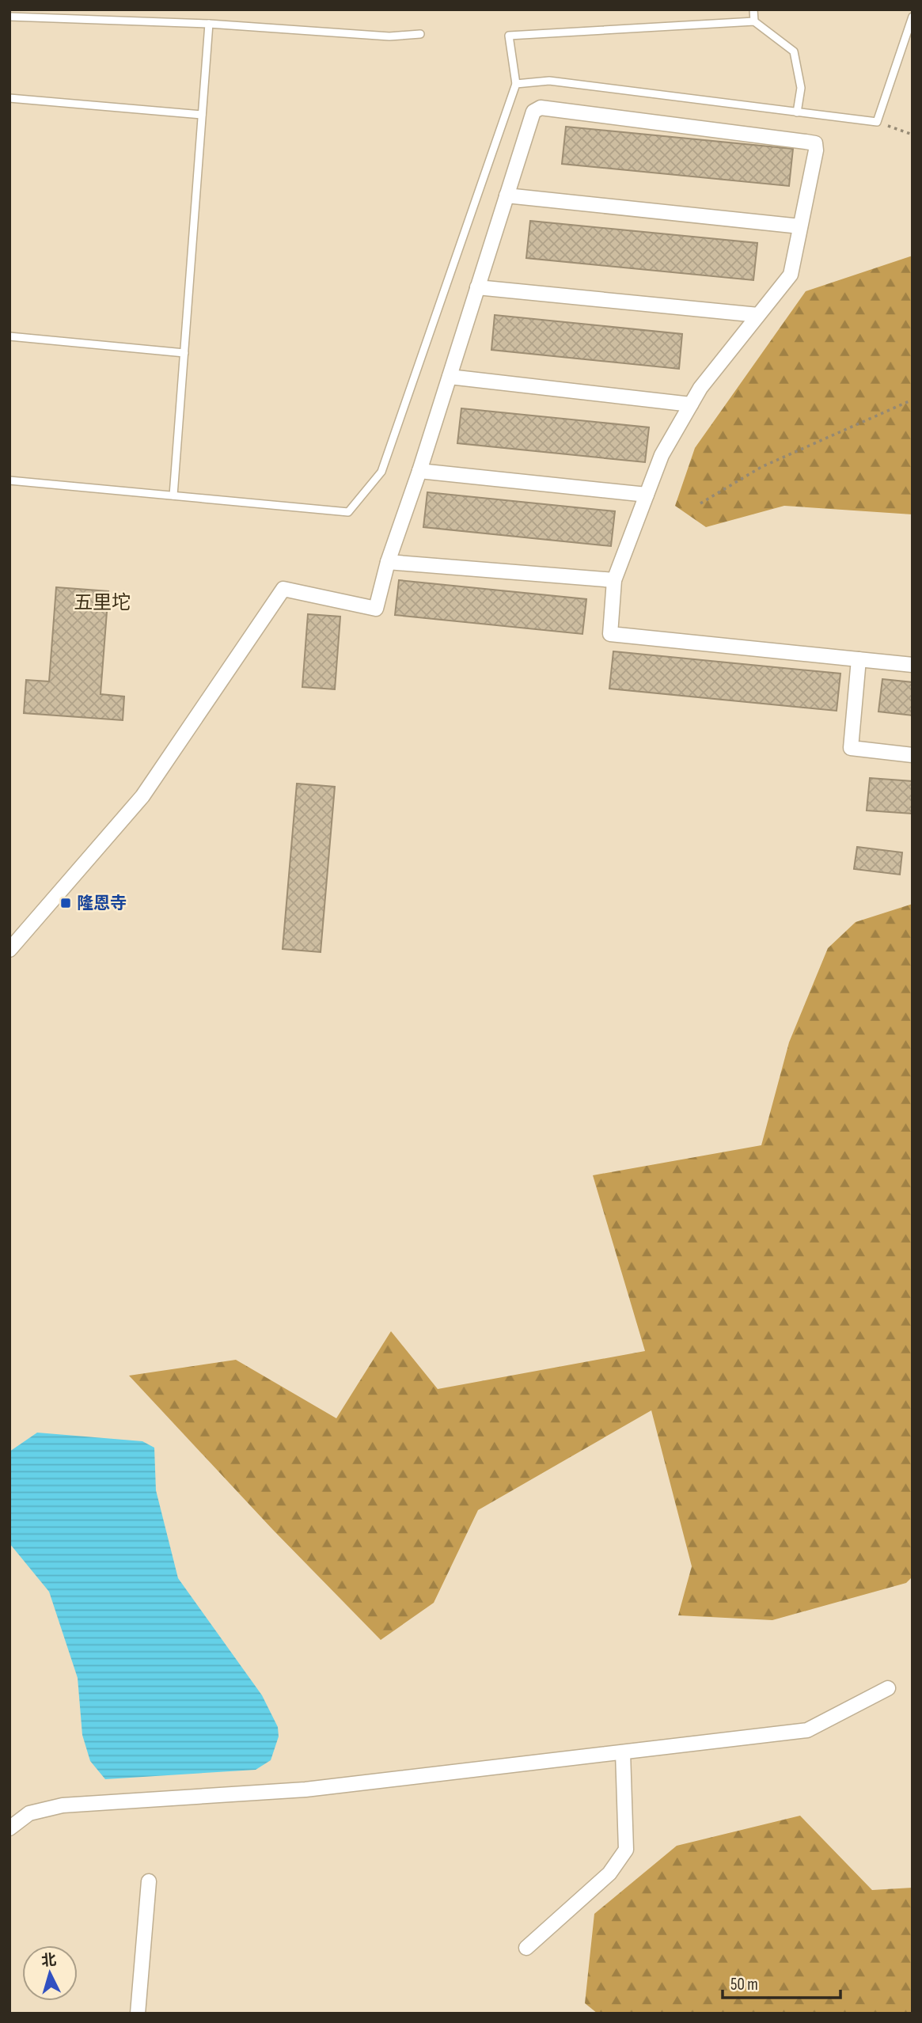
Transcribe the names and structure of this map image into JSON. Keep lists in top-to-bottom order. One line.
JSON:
{"districts":["五里坨"],"places":{"transit":["隆恩寺"]},"scale_bar":"50 m","north":"top"}
